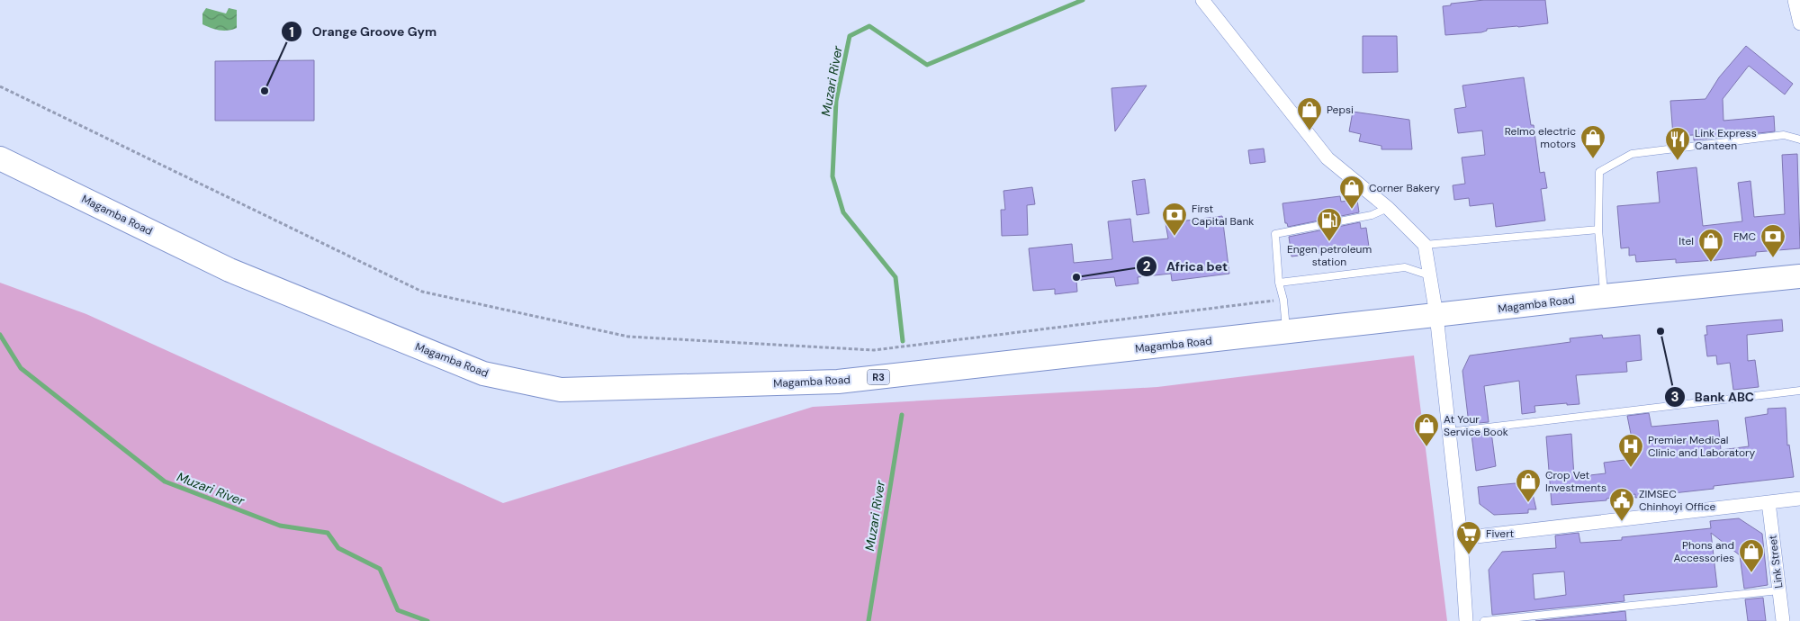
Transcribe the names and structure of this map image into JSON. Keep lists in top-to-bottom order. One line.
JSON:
{"streets":{"highway":["Magamba Road","R3"],"street":["Link Street"]},"water":["Muzari River"],"places":{"other":["Orange Groove Gym","Africa bet","Bank ABC"],"shop":["Pepsi","Relmo electric motors","Corner Bakery","Itel","At Your Service Book","Crop Vet Investments","Phons and Accessories"],"restaurant":["Link Express Canteen"],"bank":["First Capital Bank","FMC"],"fuel station":["Engen petroleum station"],"hospital":["Premier Medical Clinic and Laboratory"],"public building":["ZIMSEC Chinhoyi Office"],"supermarket":["Fivert"]}}
